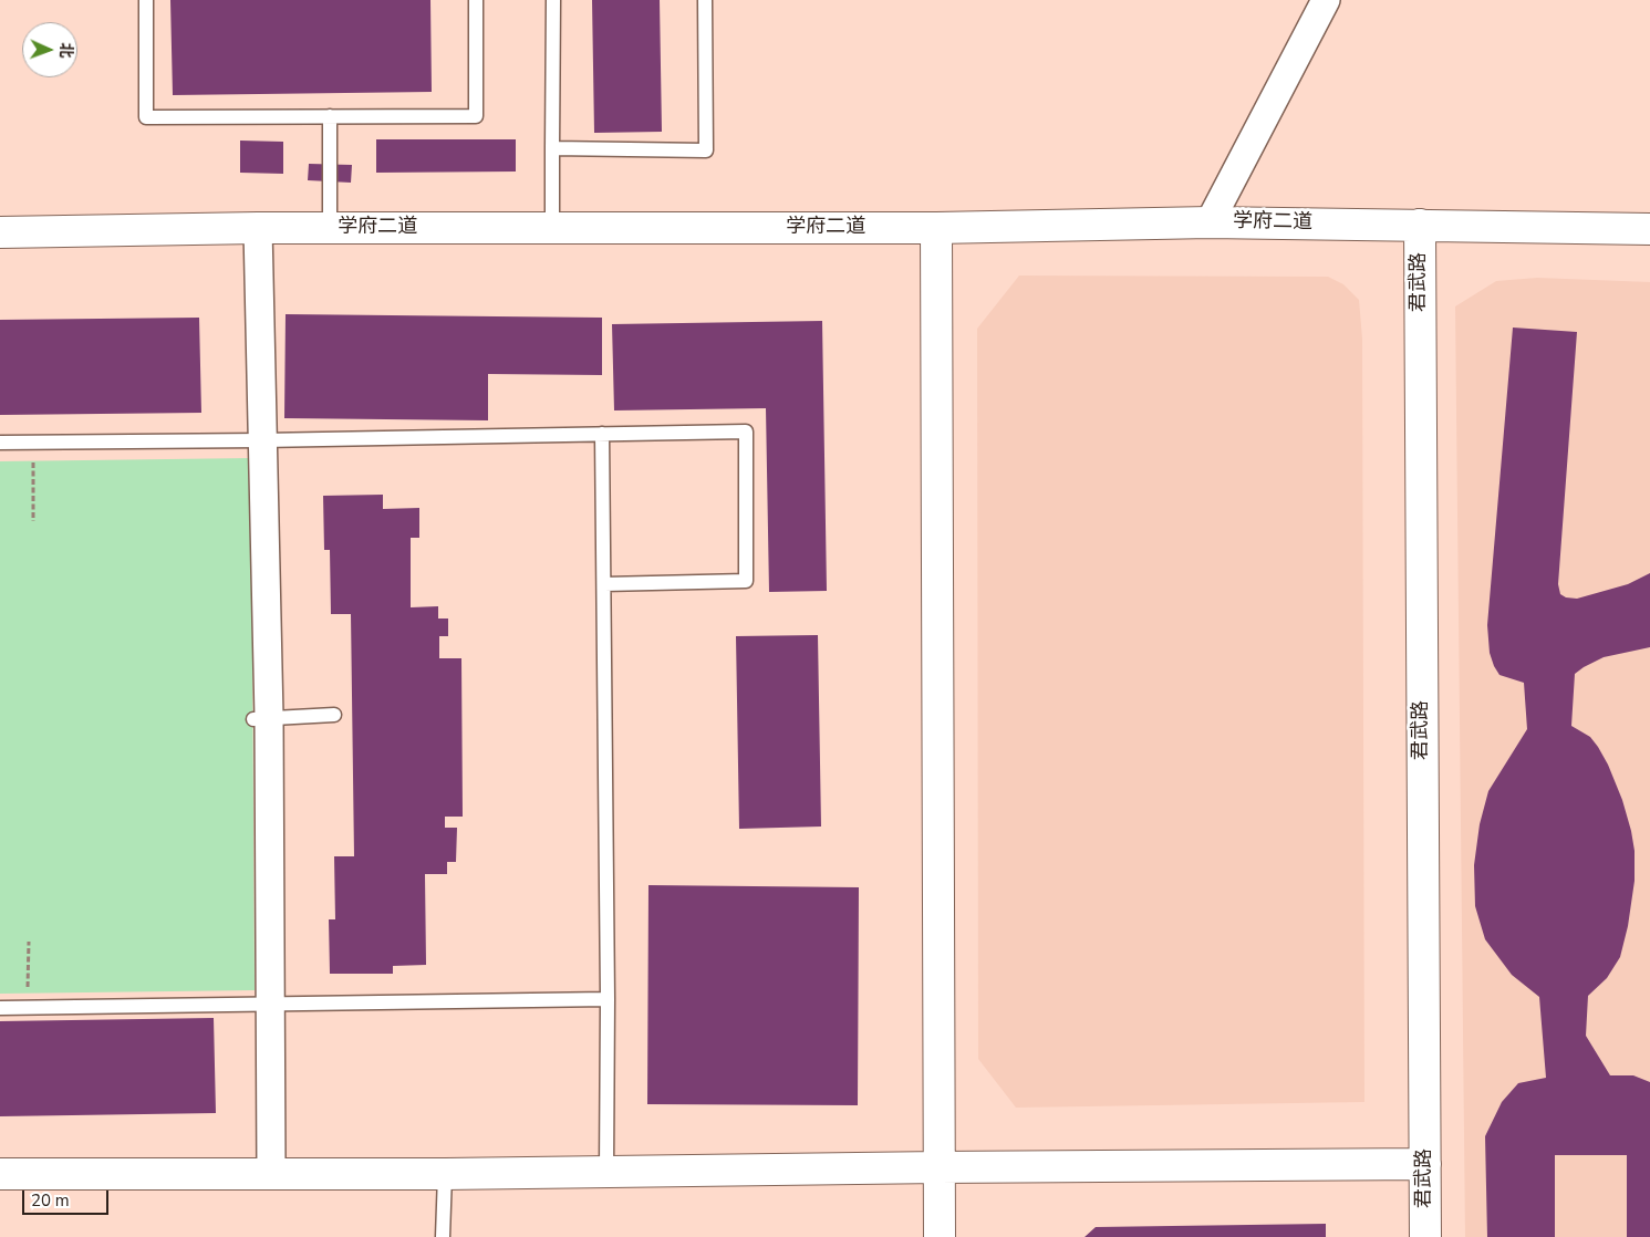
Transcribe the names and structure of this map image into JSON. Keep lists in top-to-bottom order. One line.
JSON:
{"streets":{"street":["学府二道","君武路"]},"crossings":[["学府二道","君武路"]],"scale_bar":"20 m","north":"right"}
